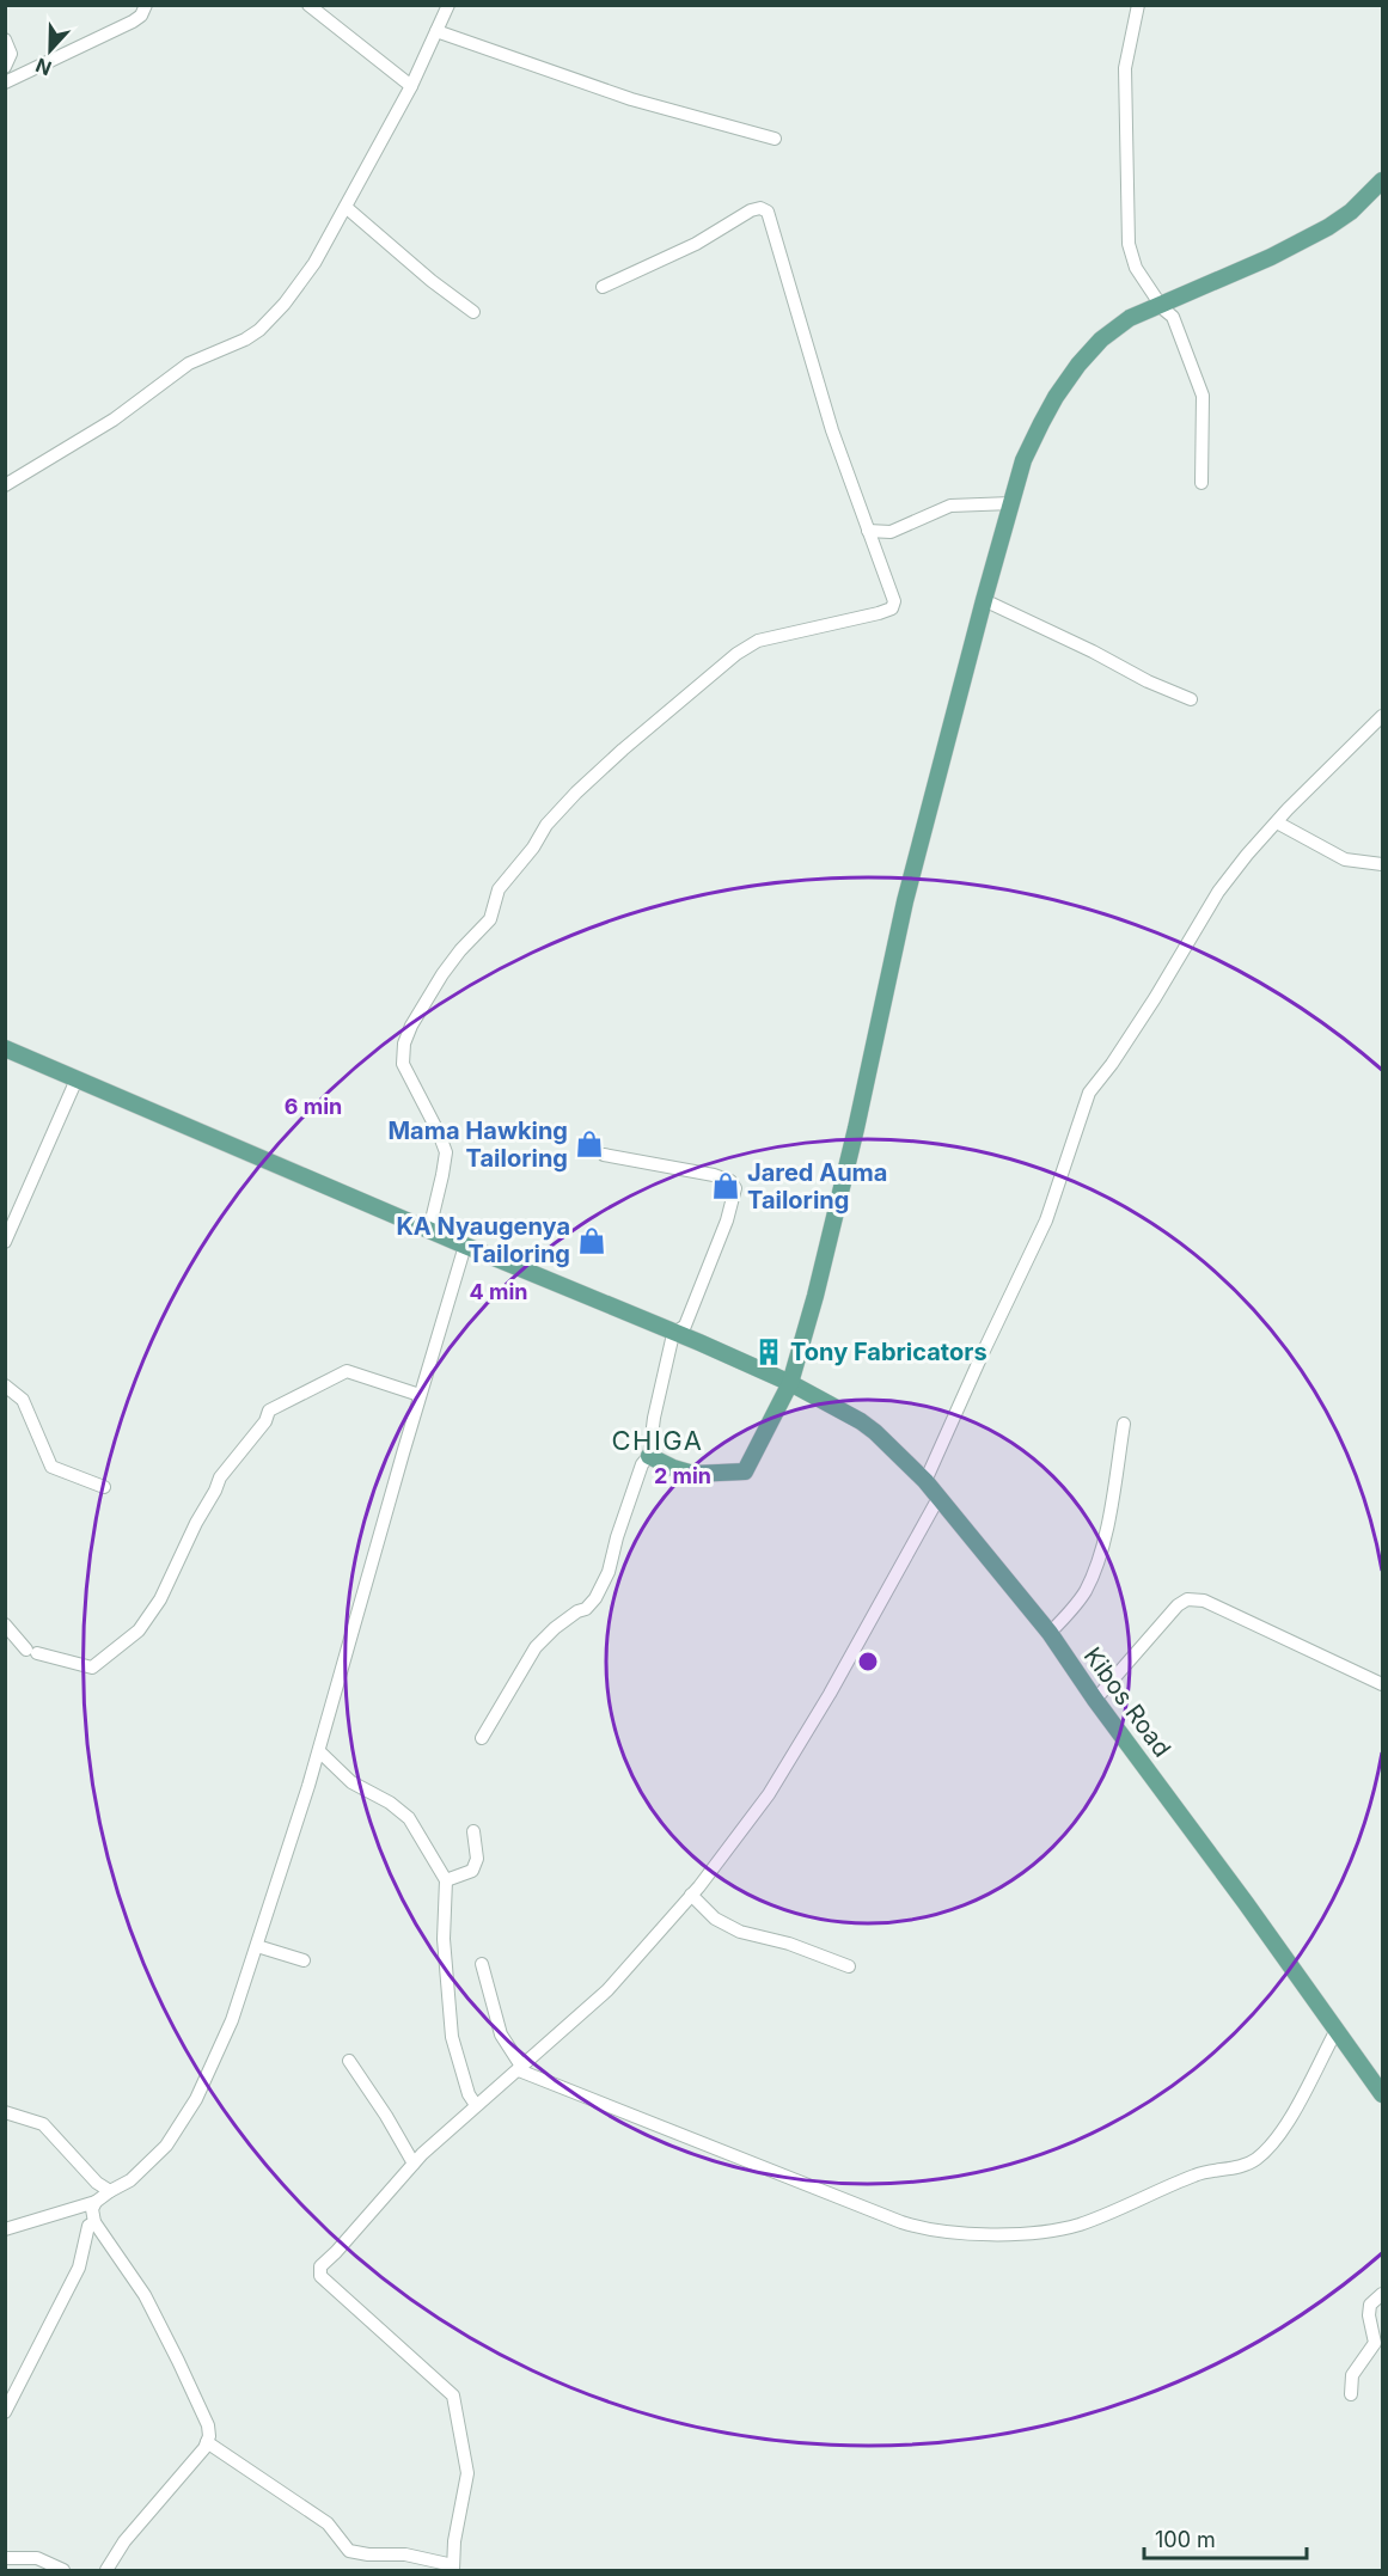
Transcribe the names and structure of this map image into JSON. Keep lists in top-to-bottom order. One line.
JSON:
{"streets":{"main road":["Kibos Road"]},"districts":["CHIGA"],"places":{"shop":["Mama Hawking Tailoring","Jared Auma Tailoring","KA Nyaugenya Tailoring"],"building":["Tony Fabricators"]},"scale_bar":"100 m","north":"bottom","rings":["6 min","4 min","2 min"]}
